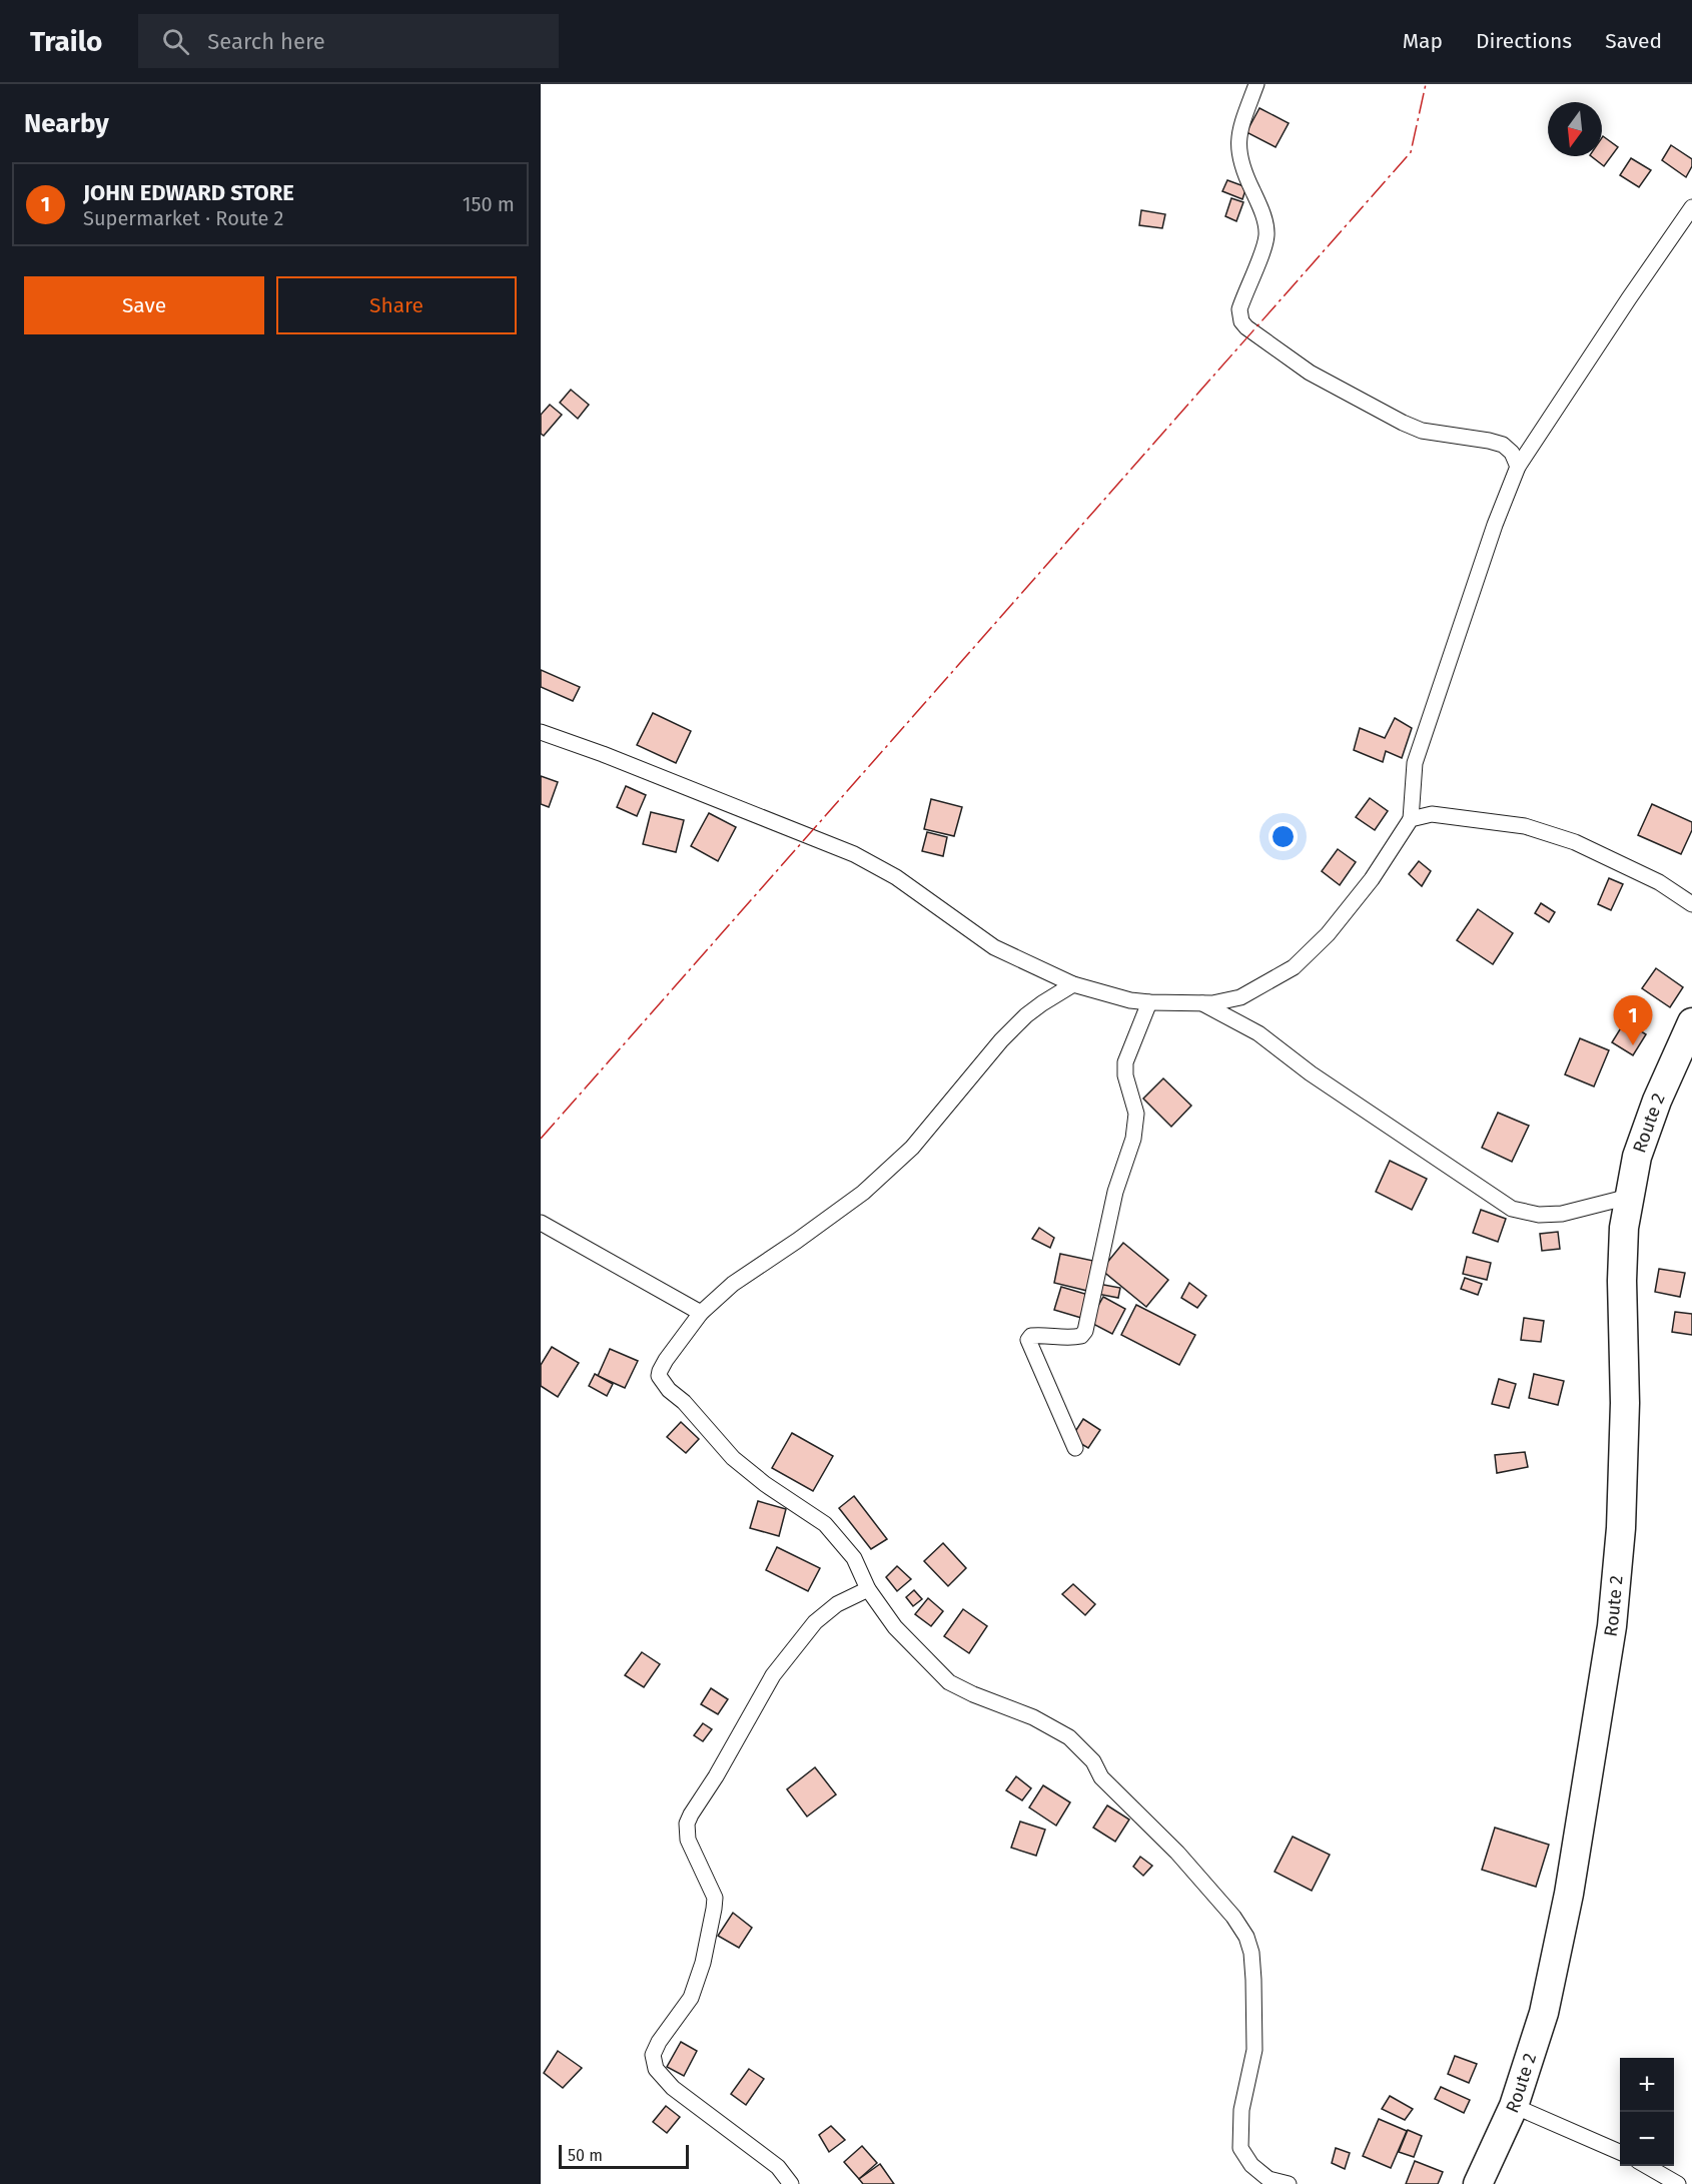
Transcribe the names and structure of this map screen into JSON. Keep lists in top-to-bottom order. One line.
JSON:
{"streets":{"highway":["Route 2"]},"scale_bar":"50 m","north":"bottom","page":{"header":"Trailo","search":"Search here","nav":["Map","Directions","Saved"],"heading":"Nearby","list":[{"mark":"1","name":"JOHN EDWARD STORE","note":"Supermarket · Route 2","value":"150 m"}],"buttons":["Save","Share"],"pins":"1","map_buttons":["+","−"],"scale":"50 m"}}
